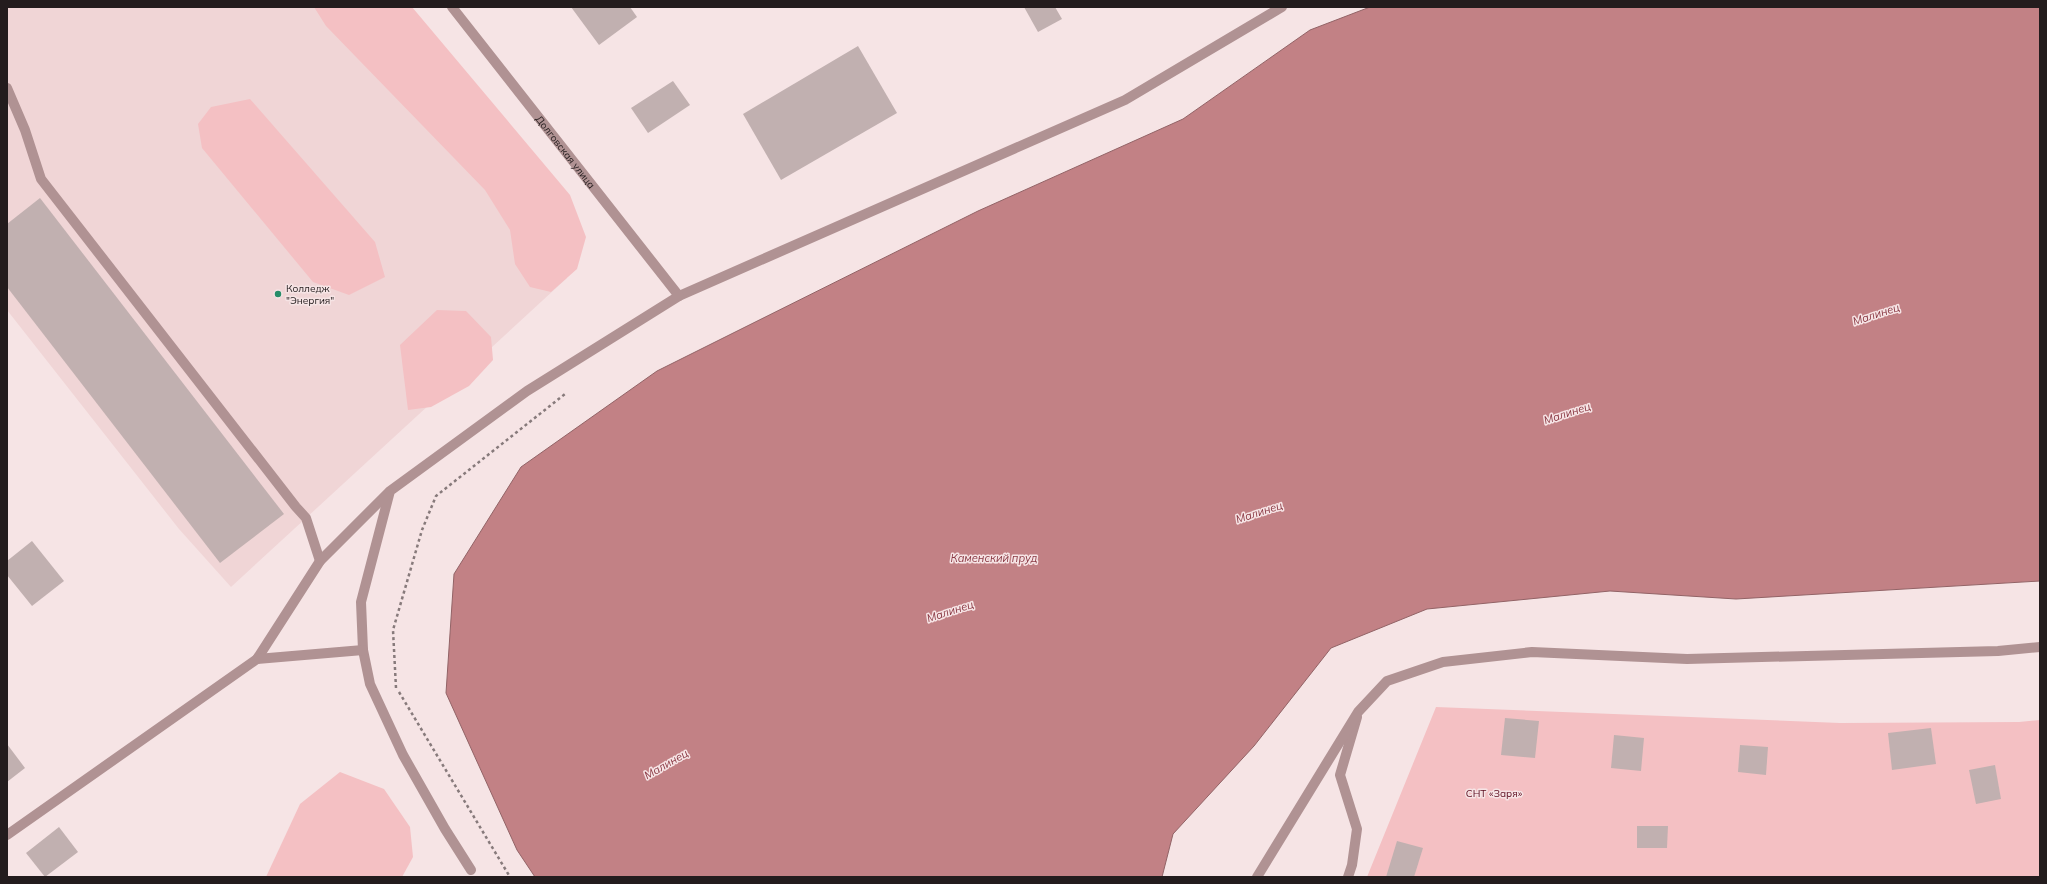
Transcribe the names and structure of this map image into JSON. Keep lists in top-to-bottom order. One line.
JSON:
{"streets":{"street":["Долговская улица"]},"water":["Малинец","Каменский пруд"],"parks":["СНТ «Заря»"],"places":["Колледж \"Энергия\""]}
